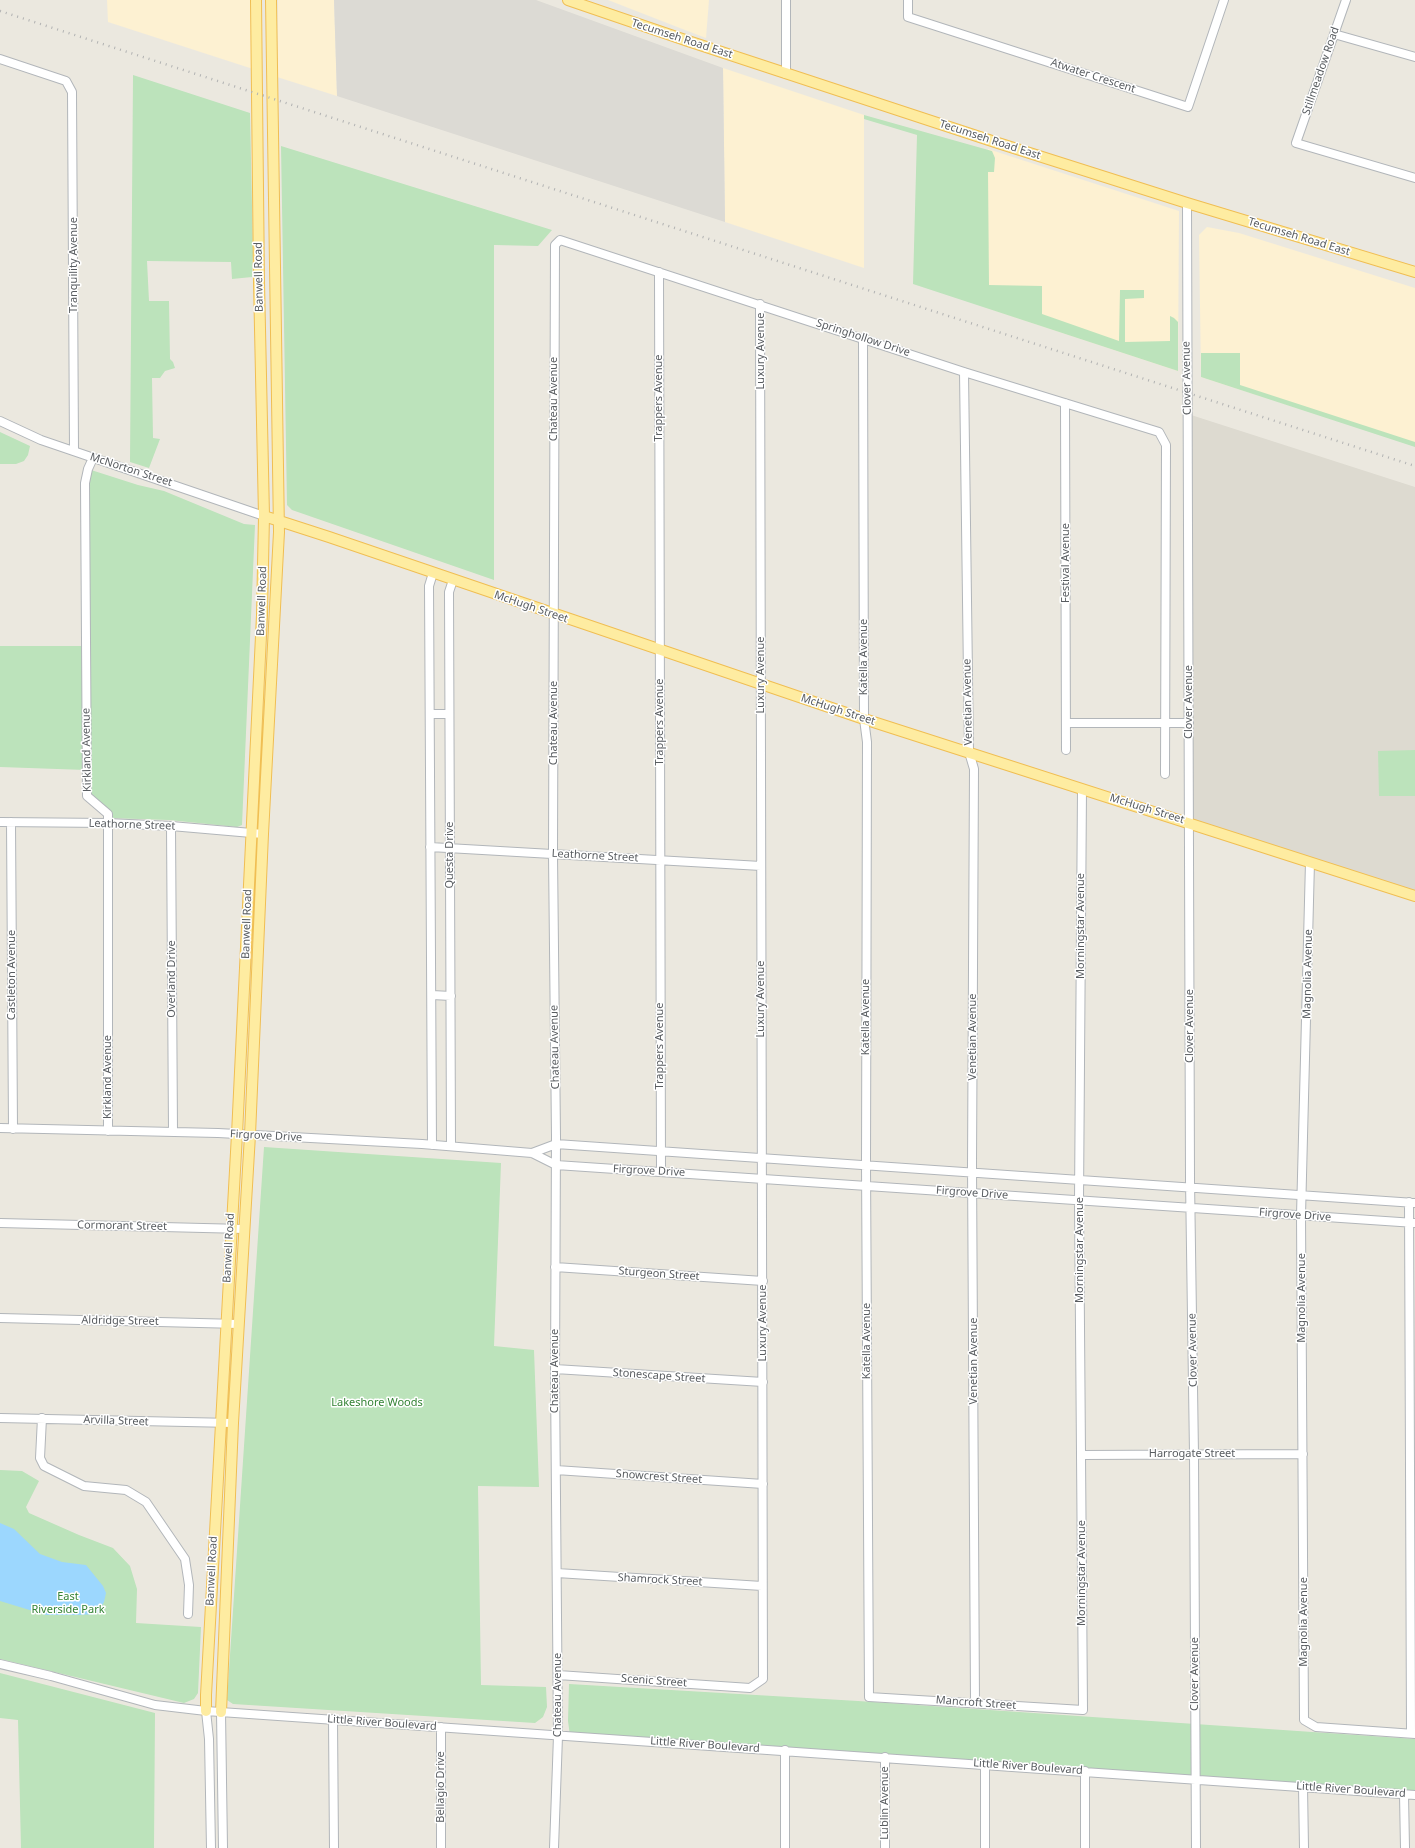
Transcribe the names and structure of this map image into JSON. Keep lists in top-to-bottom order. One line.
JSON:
{"streets":{"main road":["Tecumseh Road East","Banwell Road","McHugh Street"],"street":["Stillmeadow Road","Atwater Crescent","Tranquility Avenue","Springhollow Drive","Luxury Avenue","Clover Avenue","Trappers Avenue","Chateau Avenue","McNorton Street","Festival Avenue","Katella Avenue","Venetian Avenue","Kirkland Avenue","Leathorne Street","Questa Drive","Morningstar Avenue","Magnolia Avenue","Castleton Avenue","Overland Drive","Firgrove Drive","Cormorant Street","Sturgeon Street","Aldridge Street","Stonescape Street","Arvilla Street","Harrogate Street","Snowcrest Street","Shamrock Street","Scenic Street","Mancroft Street","Little River Boulevard","Bellagio Drive","Lublin Avenue"]},"crossings":[["Tecumseh Road East","Clover Avenue"],["Tranquility Avenue","McNorton Street"],["Banwell Road","McNorton Street"],["Banwell Road","McHugh Street"],["Banwell Road","Leathorne Street"],["Banwell Road","Firgrove Drive"],["Banwell Road","Cormorant Street"],["Banwell Road","Aldridge Street"],["Banwell Road","Arvilla Street"],["Banwell Road","Little River Boulevard"],["Springhollow Drive","Luxury Avenue"],["Springhollow Drive","Trappers Avenue"],["Springhollow Drive","Chateau Avenue"],["Springhollow Drive","Festival Avenue"],["Springhollow Drive","Katella Avenue"],["Springhollow Drive","Venetian Avenue"],["Luxury Avenue","McHugh Street"],["Luxury Avenue","Leathorne Street"],["Luxury Avenue","Firgrove Drive"],["Luxury Avenue","Sturgeon Street"],["Luxury Avenue","Stonescape Street"],["Luxury Avenue","Snowcrest Street"],["Luxury Avenue","Shamrock Street"],["Luxury Avenue","Scenic Street"],["Clover Avenue","McHugh Street"],["Clover Avenue","Firgrove Drive"],["Clover Avenue","Harrogate Street"],["Clover Avenue","Little River Boulevard"],["Trappers Avenue","McHugh Street"],["Trappers Avenue","Leathorne Street"],["Trappers Avenue","Firgrove Drive"],["Chateau Avenue","McHugh Street"],["Chateau Avenue","Leathorne Street"],["Chateau Avenue","Firgrove Drive"],["Chateau Avenue","Sturgeon Street"],["Chateau Avenue","Stonescape Street"],["Chateau Avenue","Snowcrest Street"],["Chateau Avenue","Shamrock Street"],["Chateau Avenue","Scenic Street"],["Chateau Avenue","Little River Boulevard"],["McNorton Street","McHugh Street"],["McNorton Street","Kirkland Avenue"],["McHugh Street","Katella Avenue"],["McHugh Street","Venetian Avenue"],["McHugh Street","Questa Drive"],["McHugh Street","Morningstar Avenue"],["McHugh Street","Magnolia Avenue"],["Katella Avenue","Firgrove Drive"],["Katella Avenue","Mancroft Street"],["Venetian Avenue","Firgrove Drive"],["Venetian Avenue","Mancroft Street"],["Kirkland Avenue","Leathorne Street"],["Kirkland Avenue","Firgrove Drive"],["Leathorne Street","Questa Drive"],["Leathorne Street","Castleton Avenue"],["Leathorne Street","Overland Drive"],["Questa Drive","Firgrove Drive"],["Morningstar Avenue","Firgrove Drive"],["Morningstar Avenue","Harrogate Street"],["Morningstar Avenue","Mancroft Street"],["Magnolia Avenue","Firgrove Drive"],["Magnolia Avenue","Harrogate Street"],["Castleton Avenue","Firgrove Drive"],["Overland Drive","Firgrove Drive"],["Little River Boulevard","Bellagio Drive"],["Little River Boulevard","Lublin Avenue"]],"parks":["Lakeshore Woods","East Riverside Park"]}
